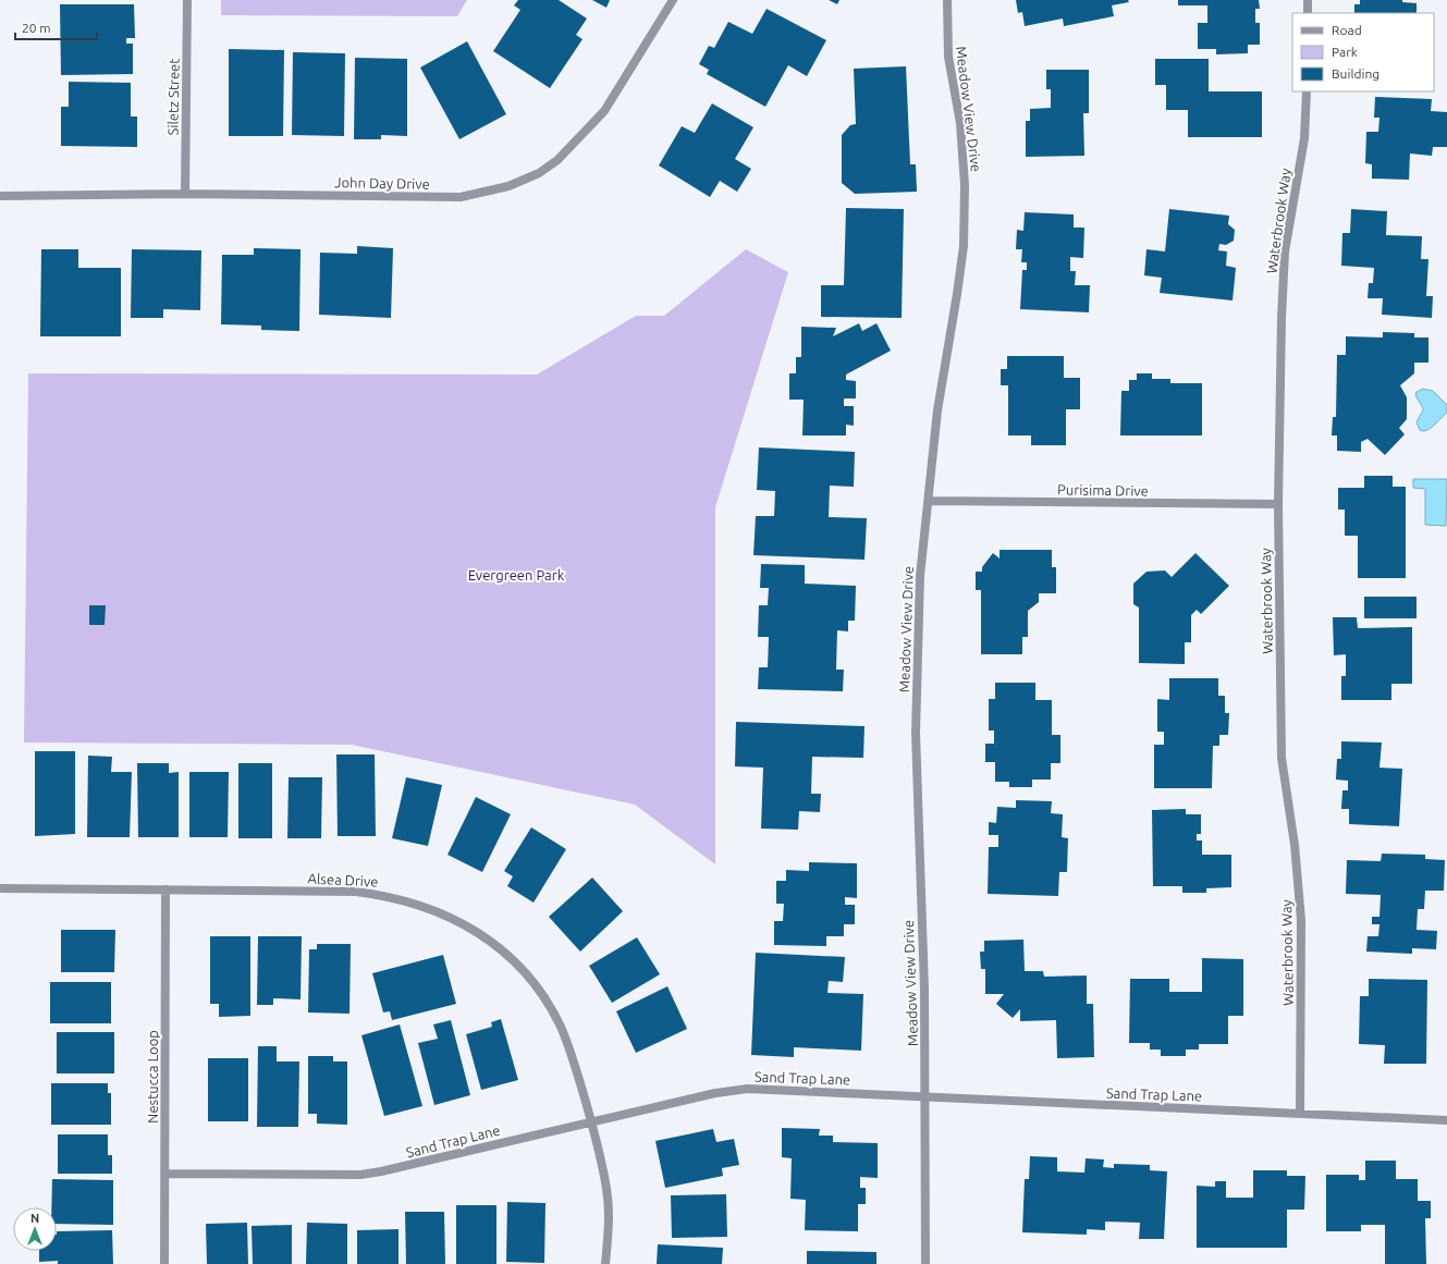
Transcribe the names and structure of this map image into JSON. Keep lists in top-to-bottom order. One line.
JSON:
{"streets":{"street":["Siletz Street","Meadow View Drive","John Day Drive","Waterbrook Way","Purisima Drive","Alsea Drive","Nestucca Loop","Sand Trap Lane"]},"crossings":[["Siletz Street","John Day Drive"],["Meadow View Drive","Purisima Drive"],["Meadow View Drive","Sand Trap Lane"],["Waterbrook Way","Purisima Drive"],["Waterbrook Way","Sand Trap Lane"],["Alsea Drive","Nestucca Loop"],["Alsea Drive","Sand Trap Lane"],["Nestucca Loop","Sand Trap Lane"]],"parks":["Evergreen Park"],"legend":["Road","Park","Building"],"scale_bar":"20 m","north":"top"}
